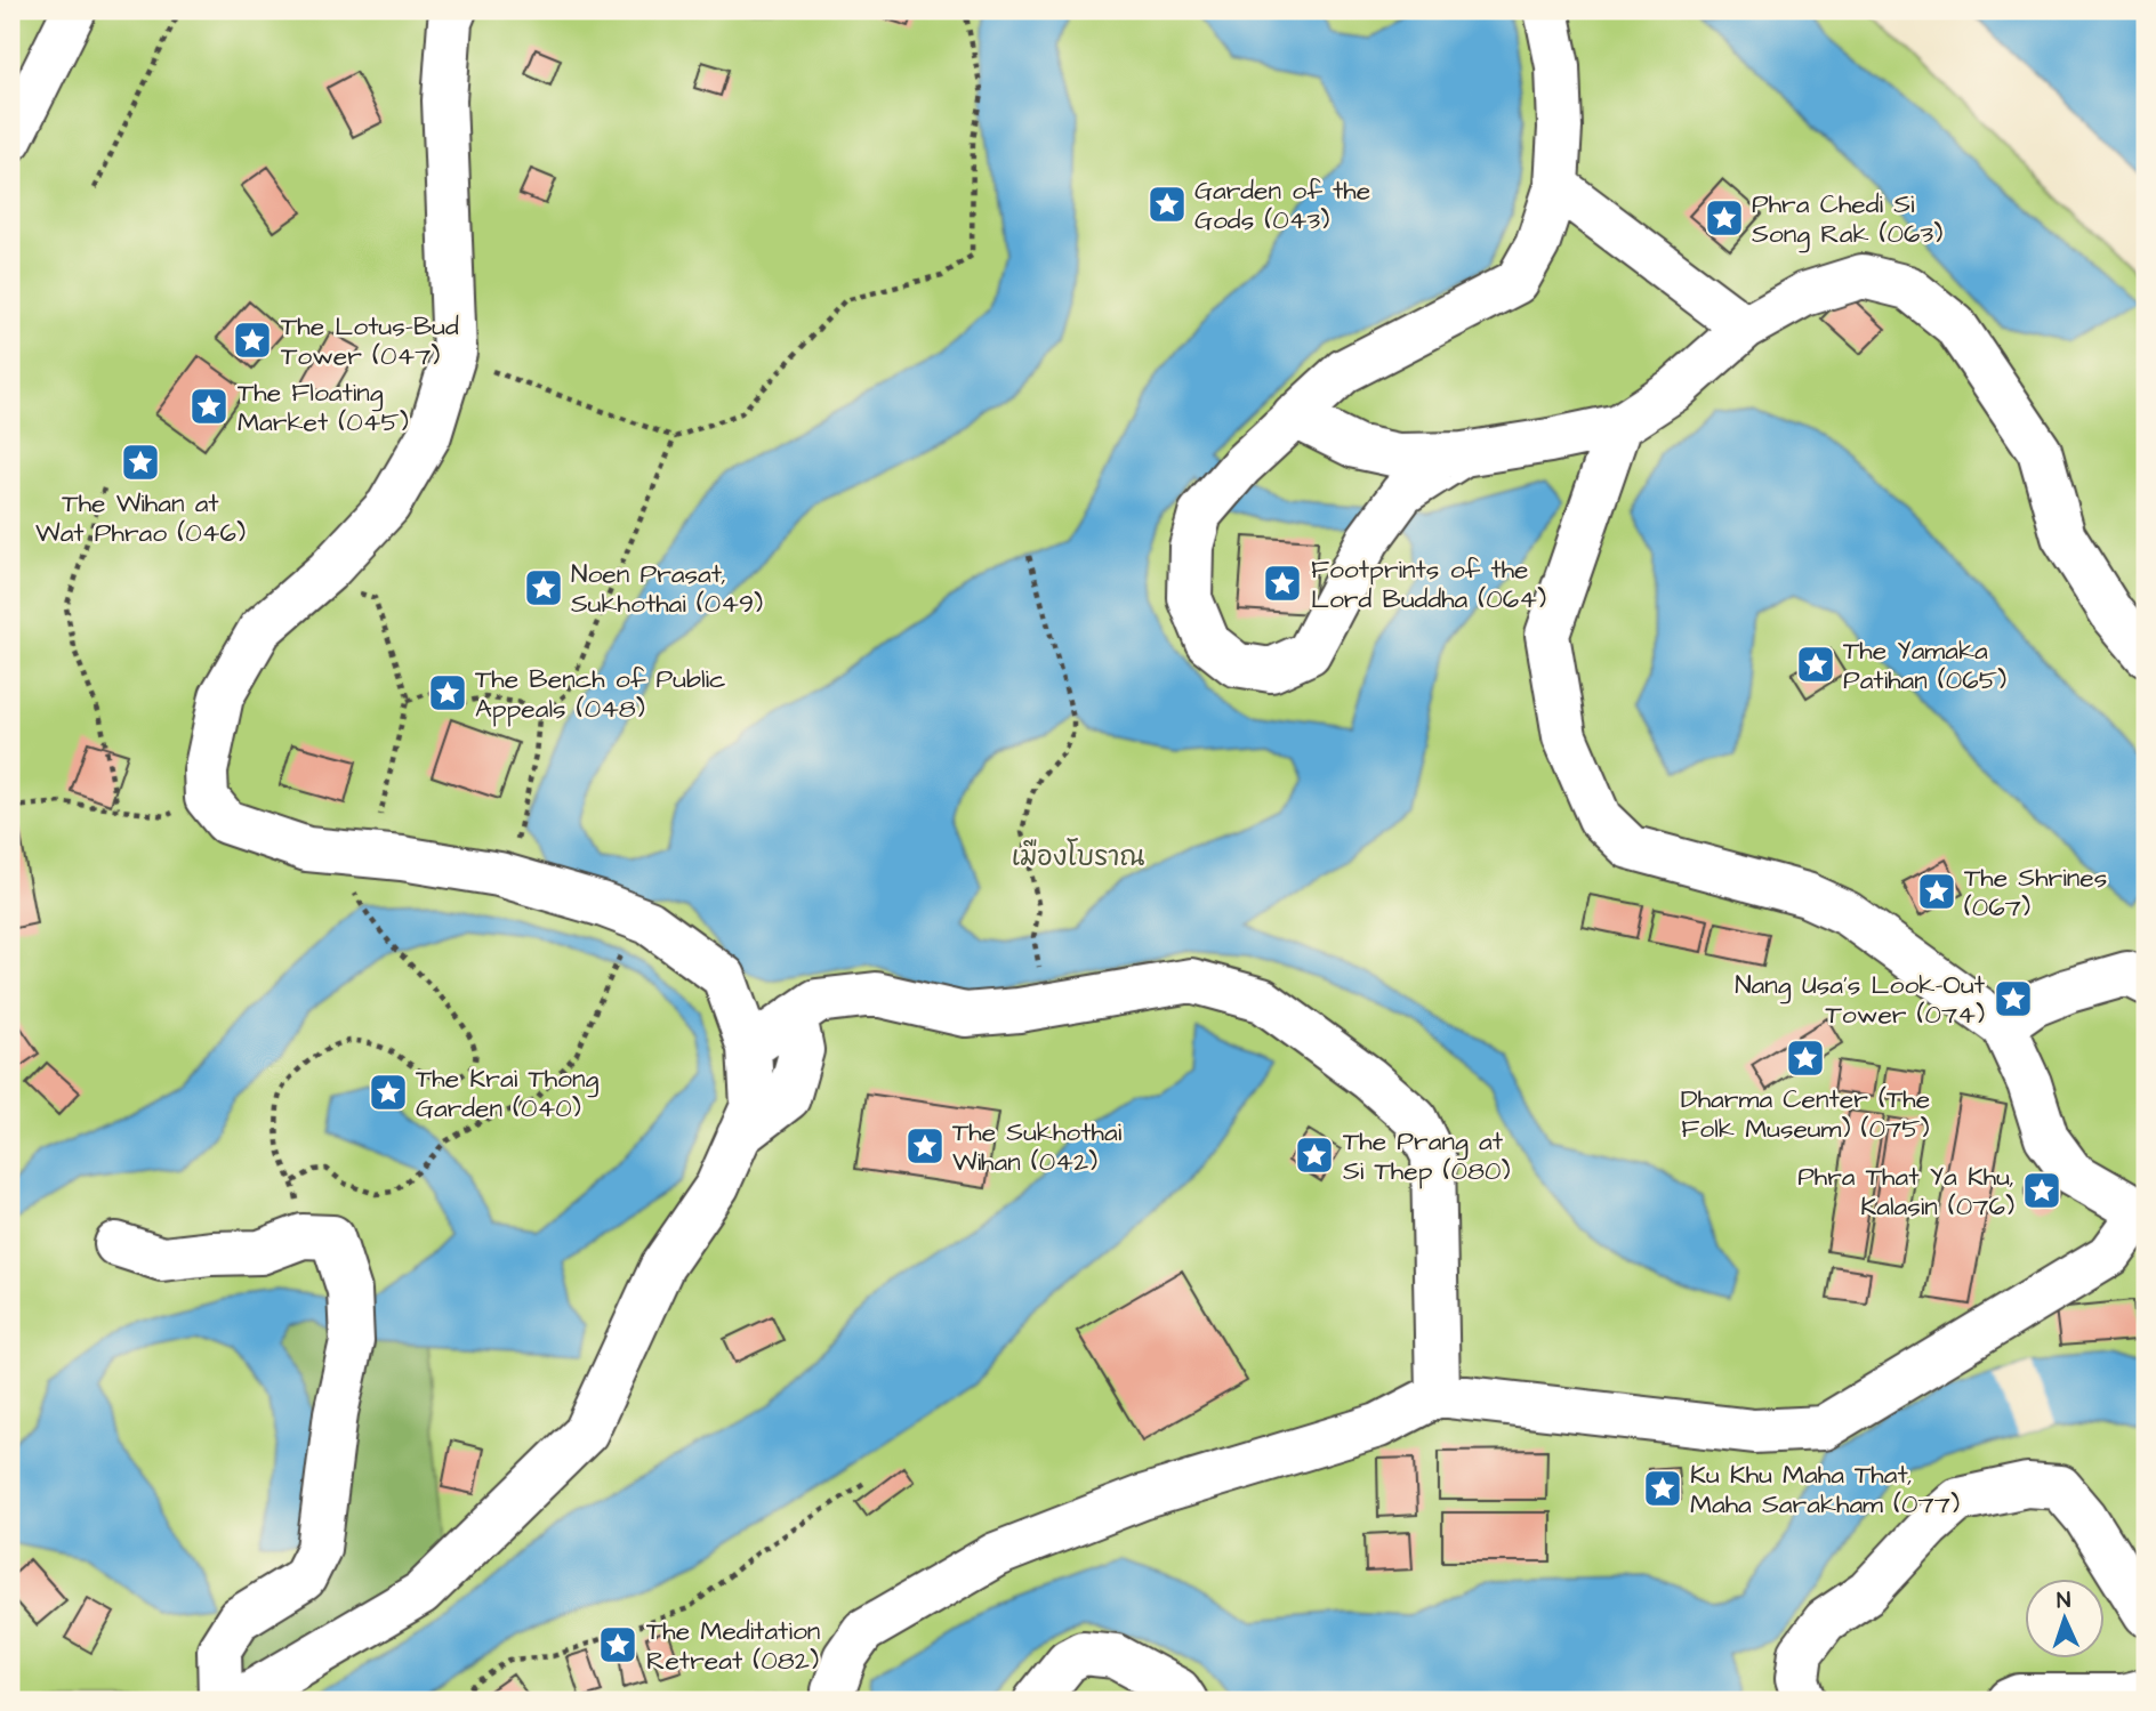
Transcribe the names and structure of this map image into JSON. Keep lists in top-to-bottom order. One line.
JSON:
{"parks":["เมืองโบราณ"],"places":{"place":["Garden of the Gods (043)","Phra Chedi Si Song Rak (063)","The Lotus-Bud Tower (047)","The Floating Market (045)","The Wihan at Wat Phrao (046)","Footprints of the Lord Buddha (064)","Noen Prasat, Sukhothai (049)","The Yamaka Patihan (065)","The Bench of Public Appeals (048)","The Shrines (067)","Nang Usa's Look-Out Tower (074)","Dharma Center (The Folk Museum) (075)","The Krai Thong Garden (040)","The Sukhothai Wihan (042)","The Prang at Si Thep (080)","Phra That Ya Khu, Kalasin (076)","Ku Khu Maha That, Maha Sarakham (077)","The Meditation Retreat (082)"]},"north":"top"}
